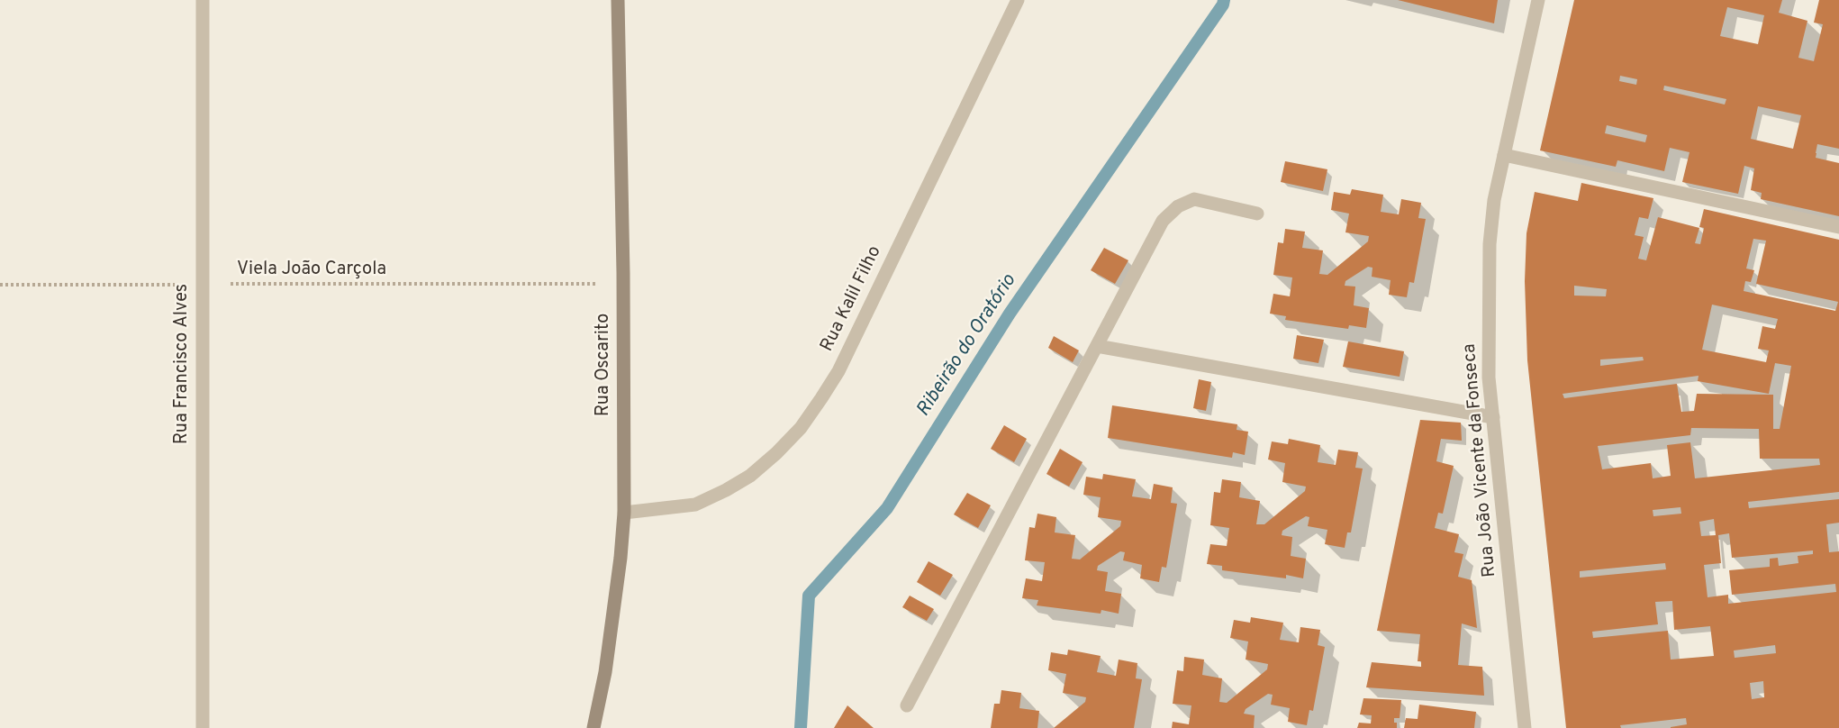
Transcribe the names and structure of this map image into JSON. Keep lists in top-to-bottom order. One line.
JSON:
{"streets":{"main road":["Rua Oscarito"],"street":["Rua Kalil Filho","Rua Francisco Alves","Rua João Vicente da Fonseca"],"path":["Viela João Carçola"]},"crossings":[["Viela João Carçola","Rua Francisco Alves"],["Viela João Carçola","Rua Oscarito"],["Rua Kalil Filho","Rua Oscarito"]],"water":["Ribeirão do Oratório"]}
